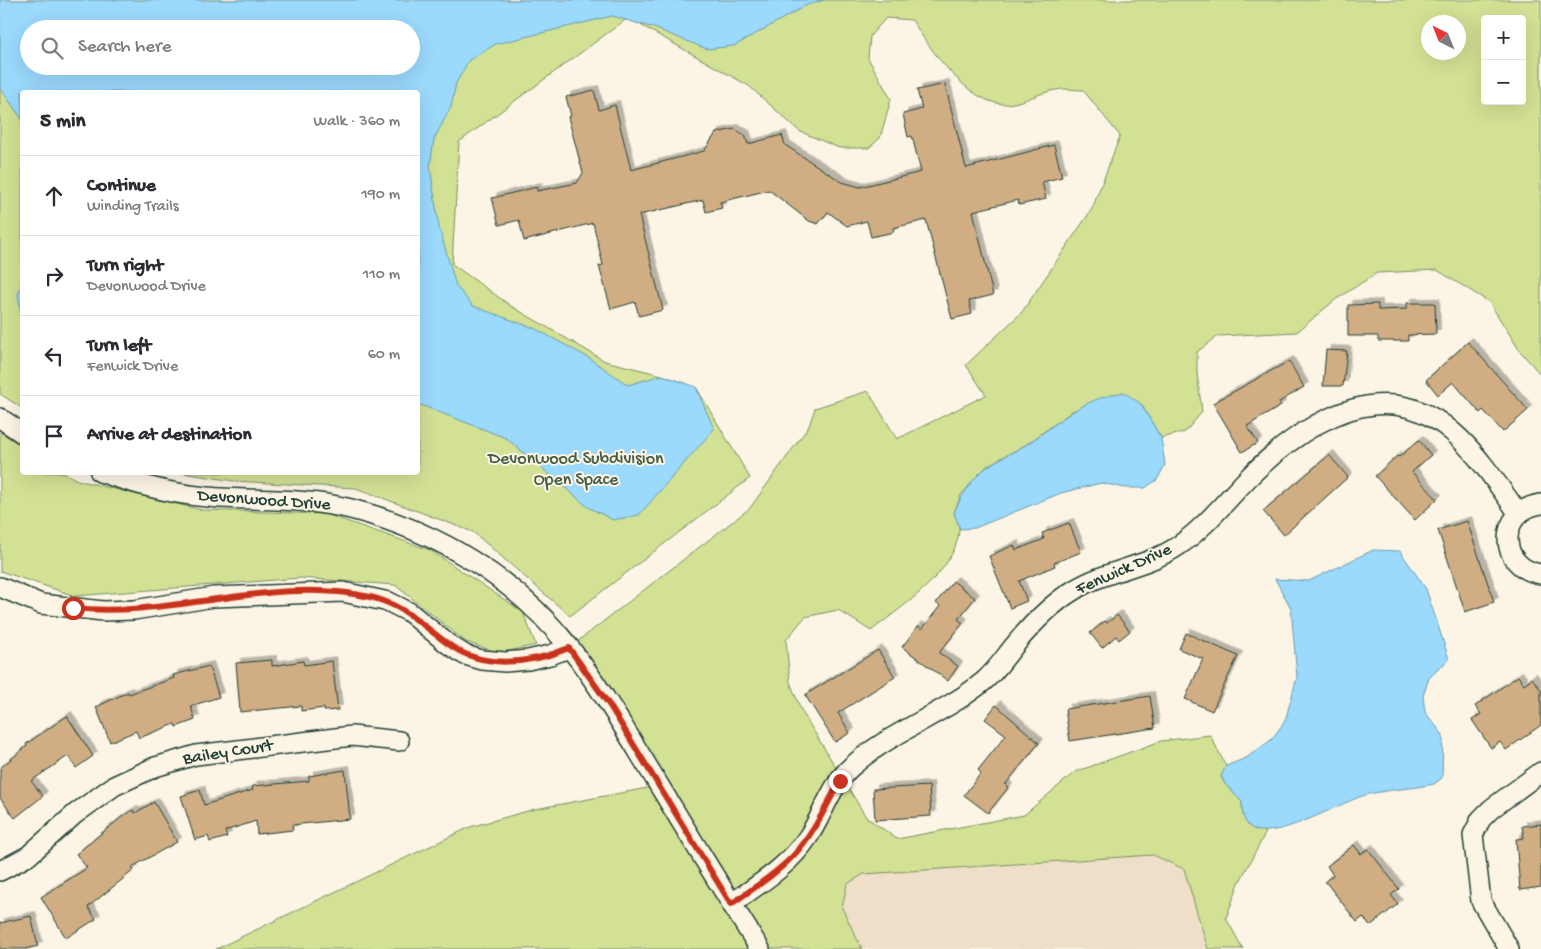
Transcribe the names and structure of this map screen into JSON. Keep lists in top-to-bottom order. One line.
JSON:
{"streets":{"street":["Devonwood Drive","Fenwick Drive","Bailey Court"]},"crossings":[["Devonwood Drive","Fenwick Drive"]],"parks":["Devonwood Subdivision Open Space"],"north":"top left","page":{"map_buttons":["+","−"],"search":"Search here","heading":["5 min","Walk · 360 m"],"list":[["Continue","Winding Trails","190 m"],["Turn right","Devonwood Drive","110 m"],["Turn left","Fenwick Drive","60 m"],"Arrive at destination"]}}
